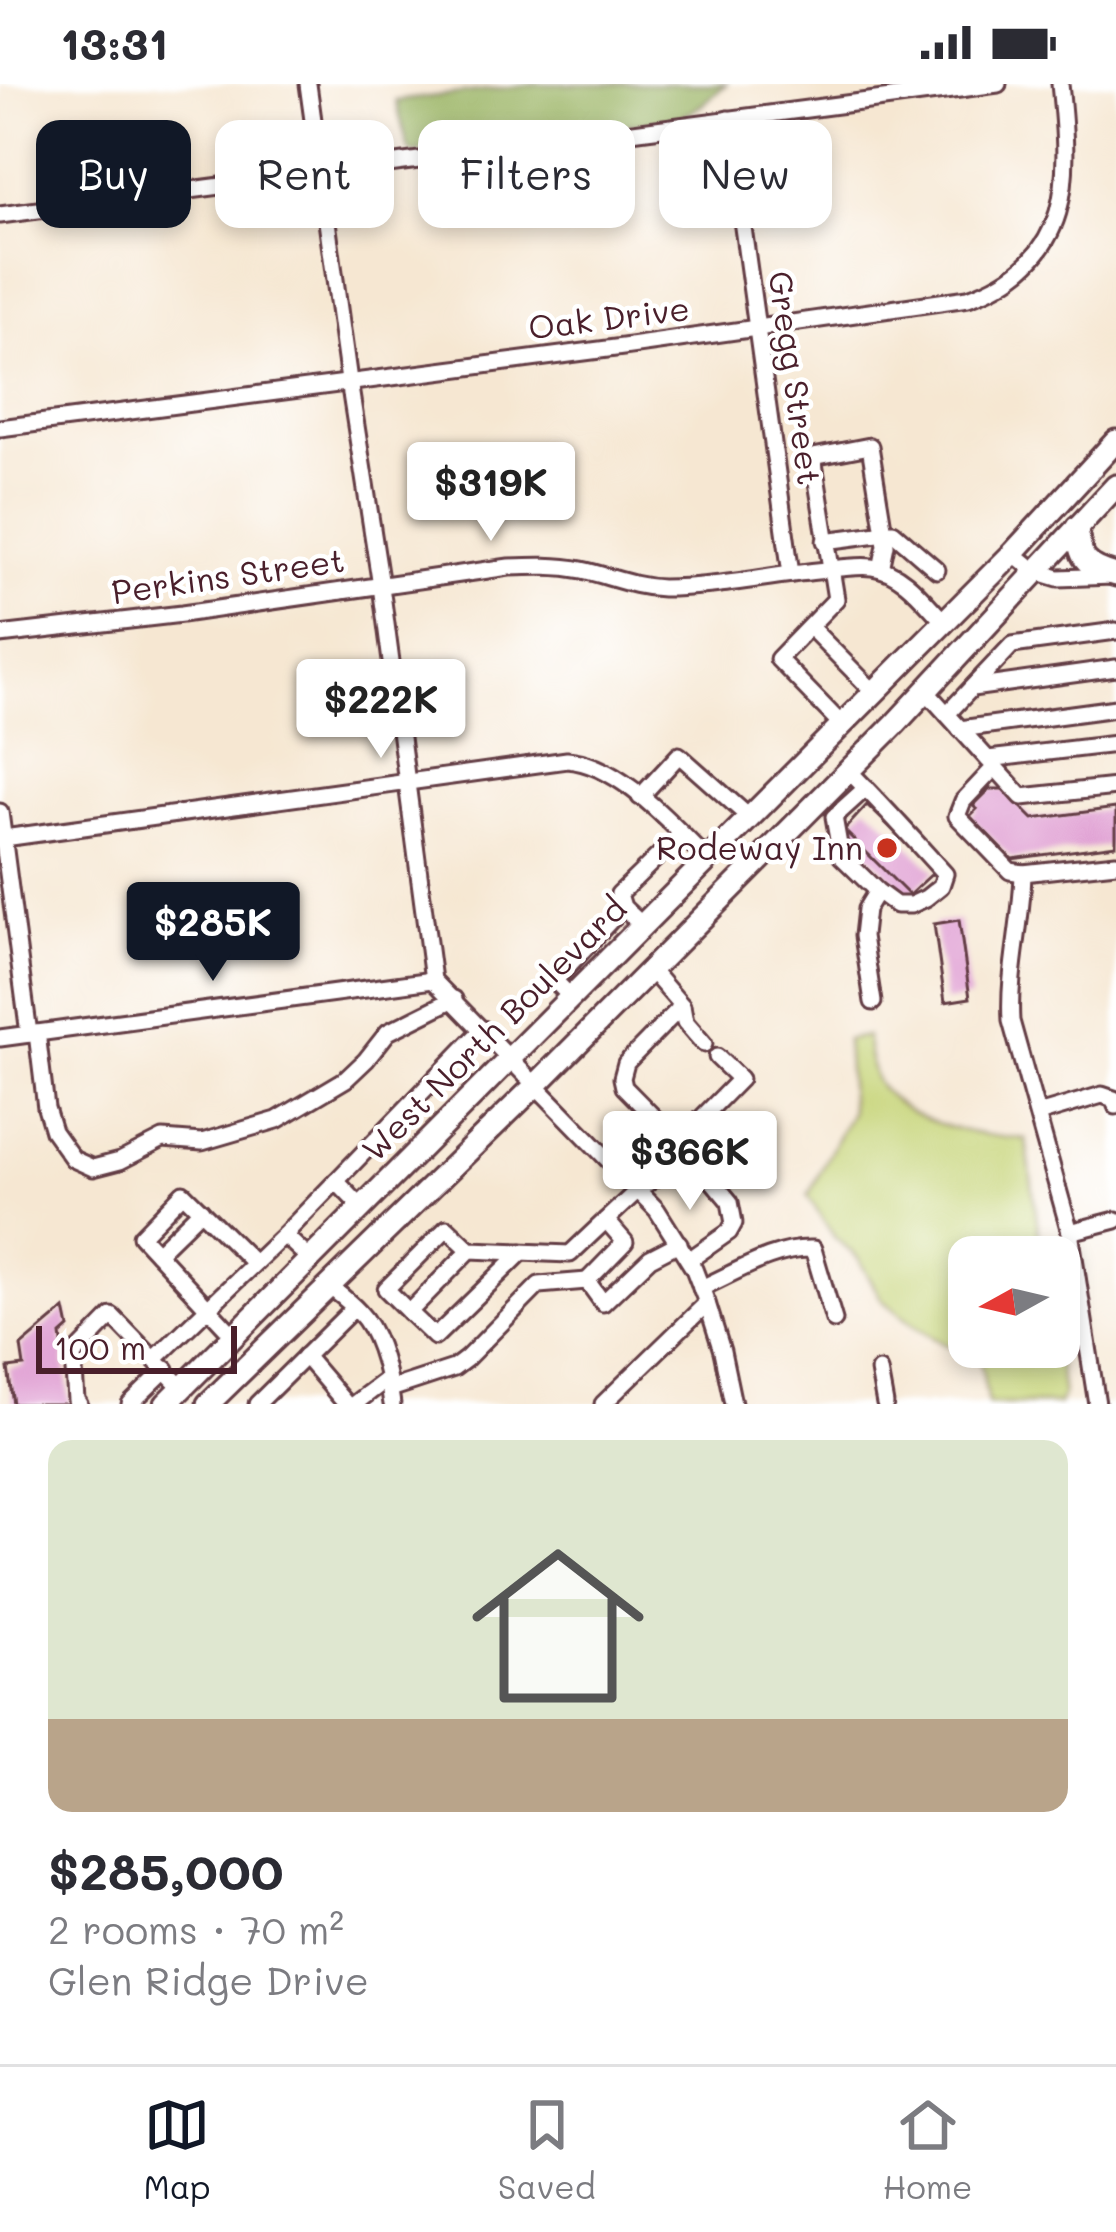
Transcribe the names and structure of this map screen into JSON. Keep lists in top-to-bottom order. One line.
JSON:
{"streets":{"main road":["West North Boulevard"],"street":["Oak Drive","Gregg Street","Perkins Street"]},"crossings":[["Oak Drive","Gregg Street"],["Gregg Street","Perkins Street"]],"places":["Rodeway Inn"],"scale_bar":"100 m","north":"left","page":{"status":"13:31","chip":["Buy","Rent","Filters","New"],"price":["$319K","$222K","$285K","$366K"],"scale":"100 m","list":[{"name":"$285,000","note":"2 rooms · 70 m² · Glen Ridge Drive"}],"tabs":["Map","Saved","Home"]}}
